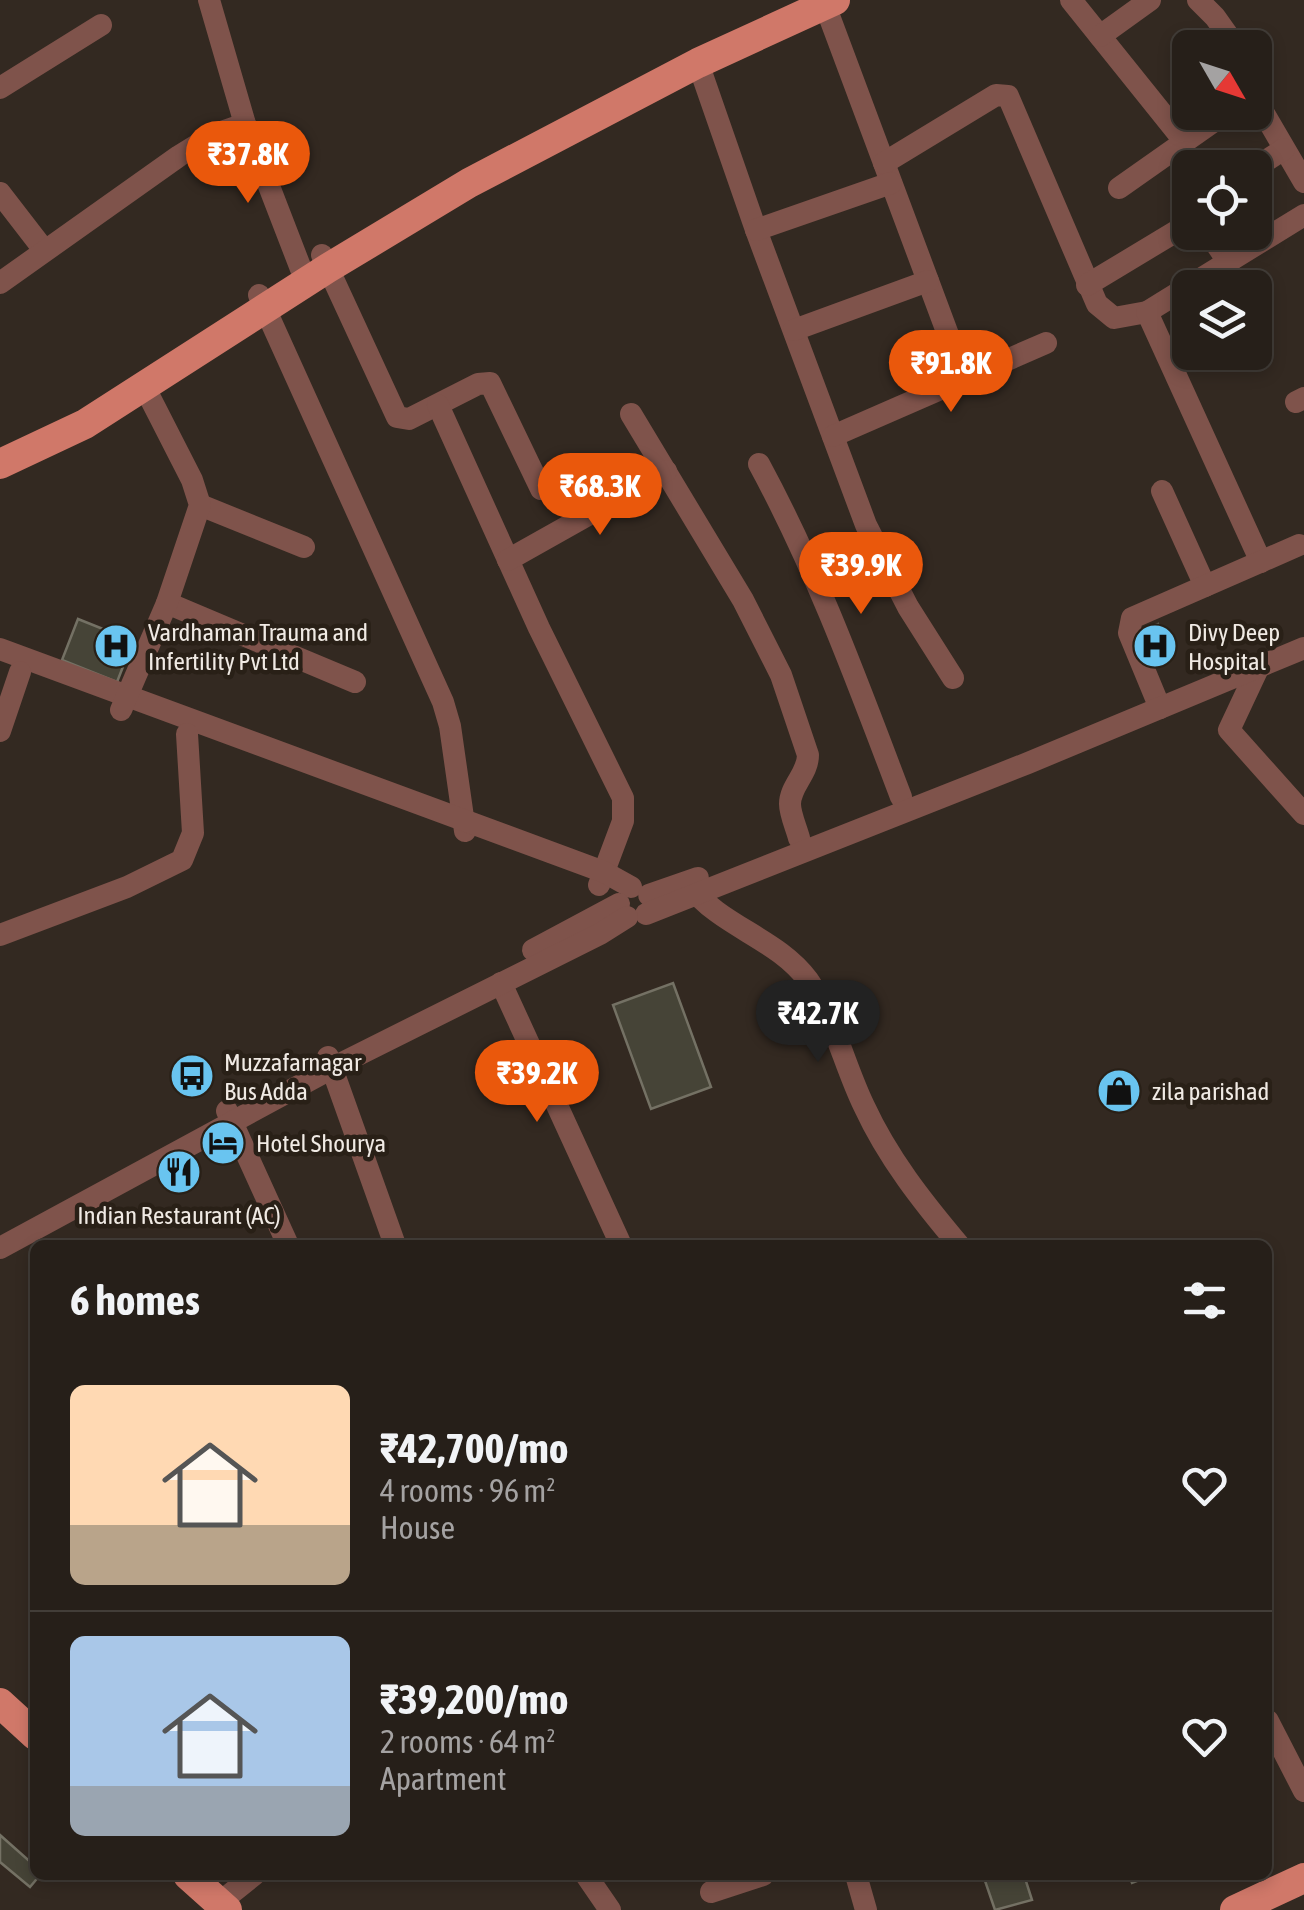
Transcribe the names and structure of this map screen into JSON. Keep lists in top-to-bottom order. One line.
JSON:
{"places":{"hospital":["Vardhaman Trauma and Infertility Pvt Ltd","Divy Deep Hospital"],"bus stop":["Muzzafarnagar Bus Adda"],"shop":["zila parishad"],"hotel":["Hotel Shourya"],"restaurant":["Indian Restaurant (AC)"]},"north":"bottom right","page":{"price":["₹37.8K","₹91.8K","₹68.3K","₹39.9K","₹42.7K","₹39.2K"],"heading":"6 homes","list":[{"name":"₹42,700/mo","note":"4 rooms · 96 m² · House"},{"name":"₹39,200/mo","note":"2 rooms · 64 m² · Apartment"}]}}
